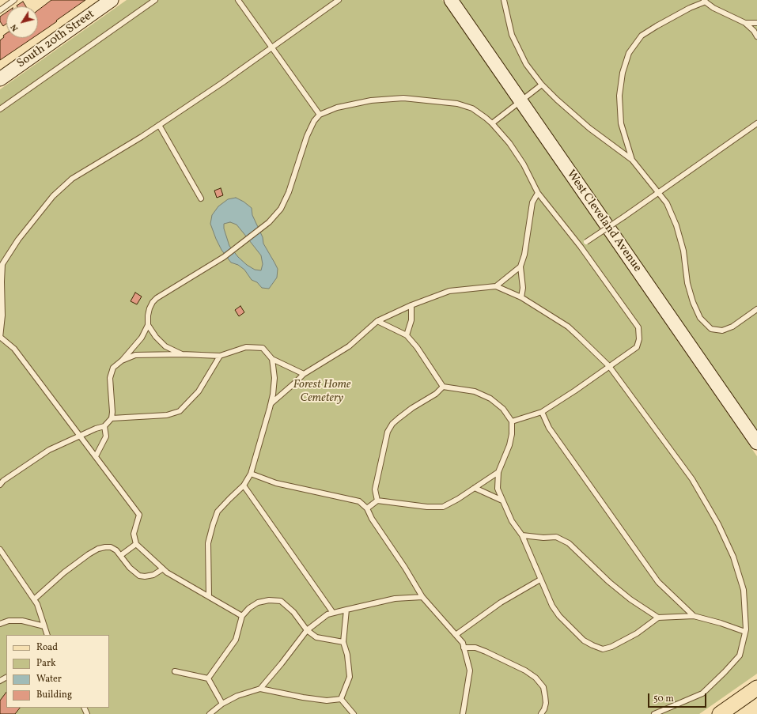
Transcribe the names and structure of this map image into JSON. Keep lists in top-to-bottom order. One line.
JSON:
{"streets":{"street":["South 20th Street","West Cleveland Avenue"]},"parks":["Forest Home Cemetery"],"legend":["Road","Park","Water","Building"],"scale_bar":"50 m","north":"bottom left"}
